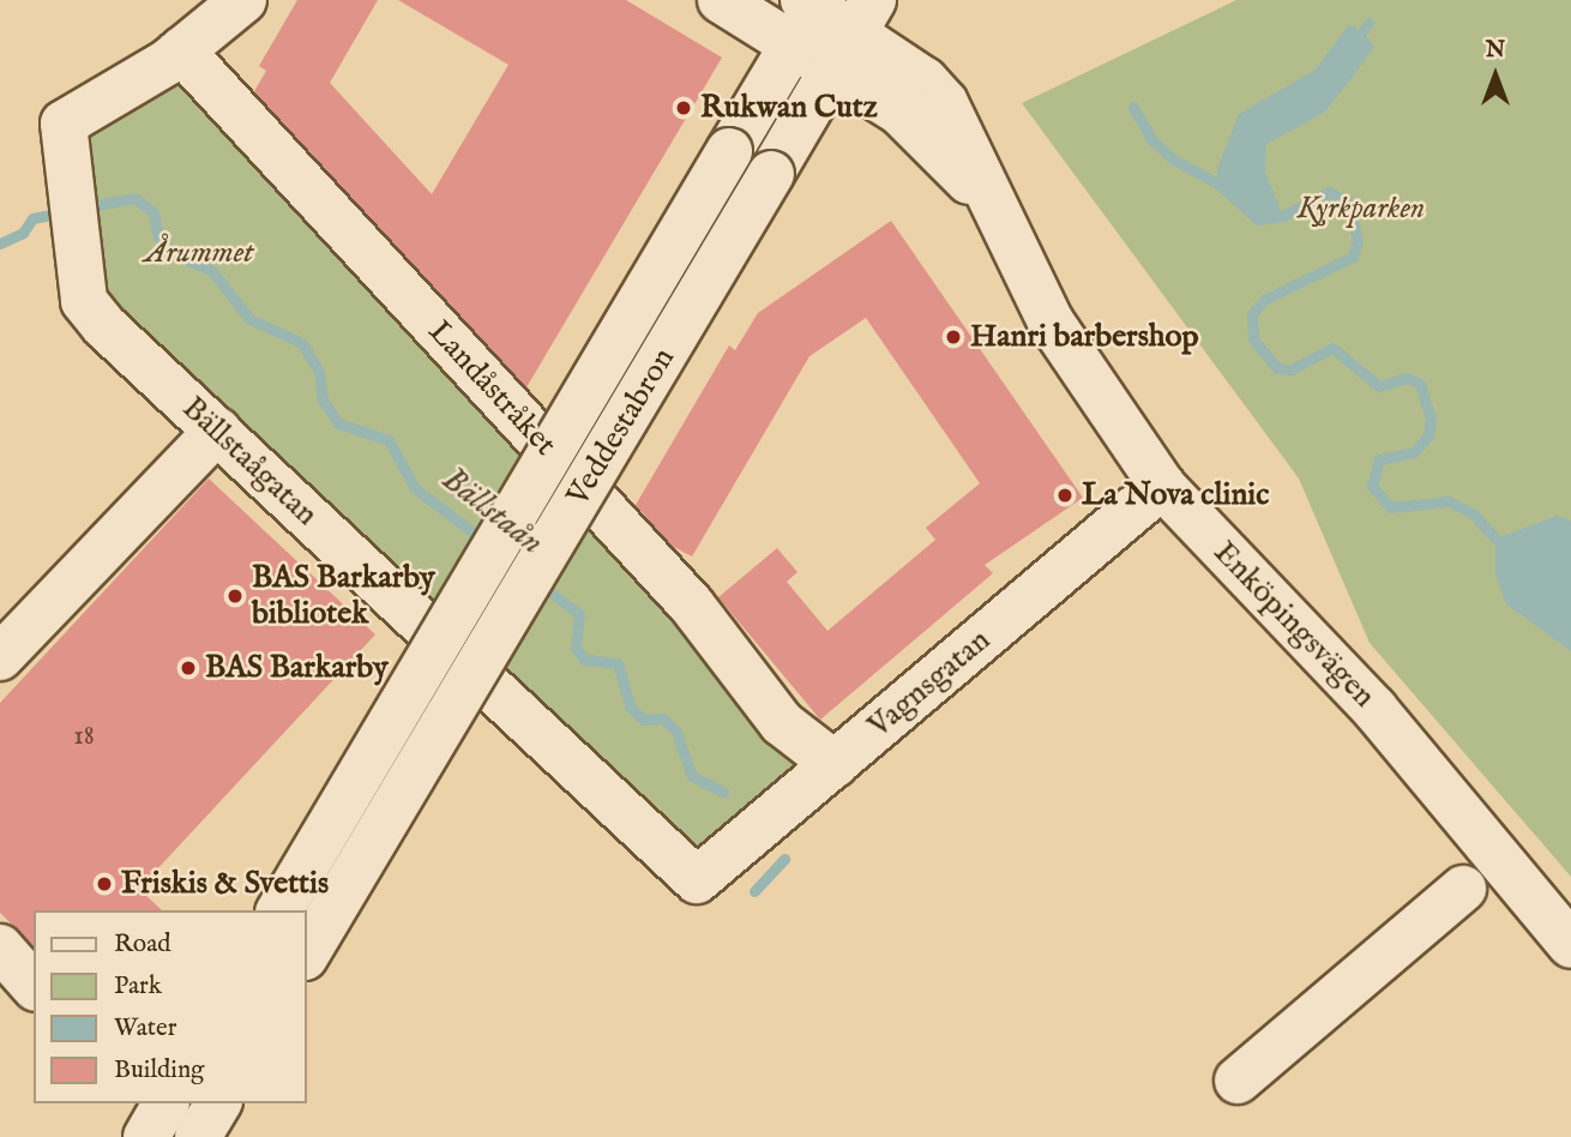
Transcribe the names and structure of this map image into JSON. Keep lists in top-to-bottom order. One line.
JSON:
{"streets":{"street":["Landåstråket","Veddestabron","Bällstaågatan","Enköpingsvägen","Vagnsgatan"]},"crossings":[["Landåstråket","Bällstaågatan"],["Landåstråket","Vagnsgatan"],["Veddestabron","Enköpingsvägen"],["Bällstaågatan","Vagnsgatan"],["Enköpingsvägen","Vagnsgatan"]],"water":["Bällstaån"],"parks":["Kyrkparken","Årummet"],"places":["Rukwan Cutz","Hanri barbershop","La Nova clinic","BAS Barkarby bibliotek","BAS Barkarby","Friskis & Svettis"],"house_numbers":["18"],"legend":["Road","Park","Water","Building"],"north":"top"}
